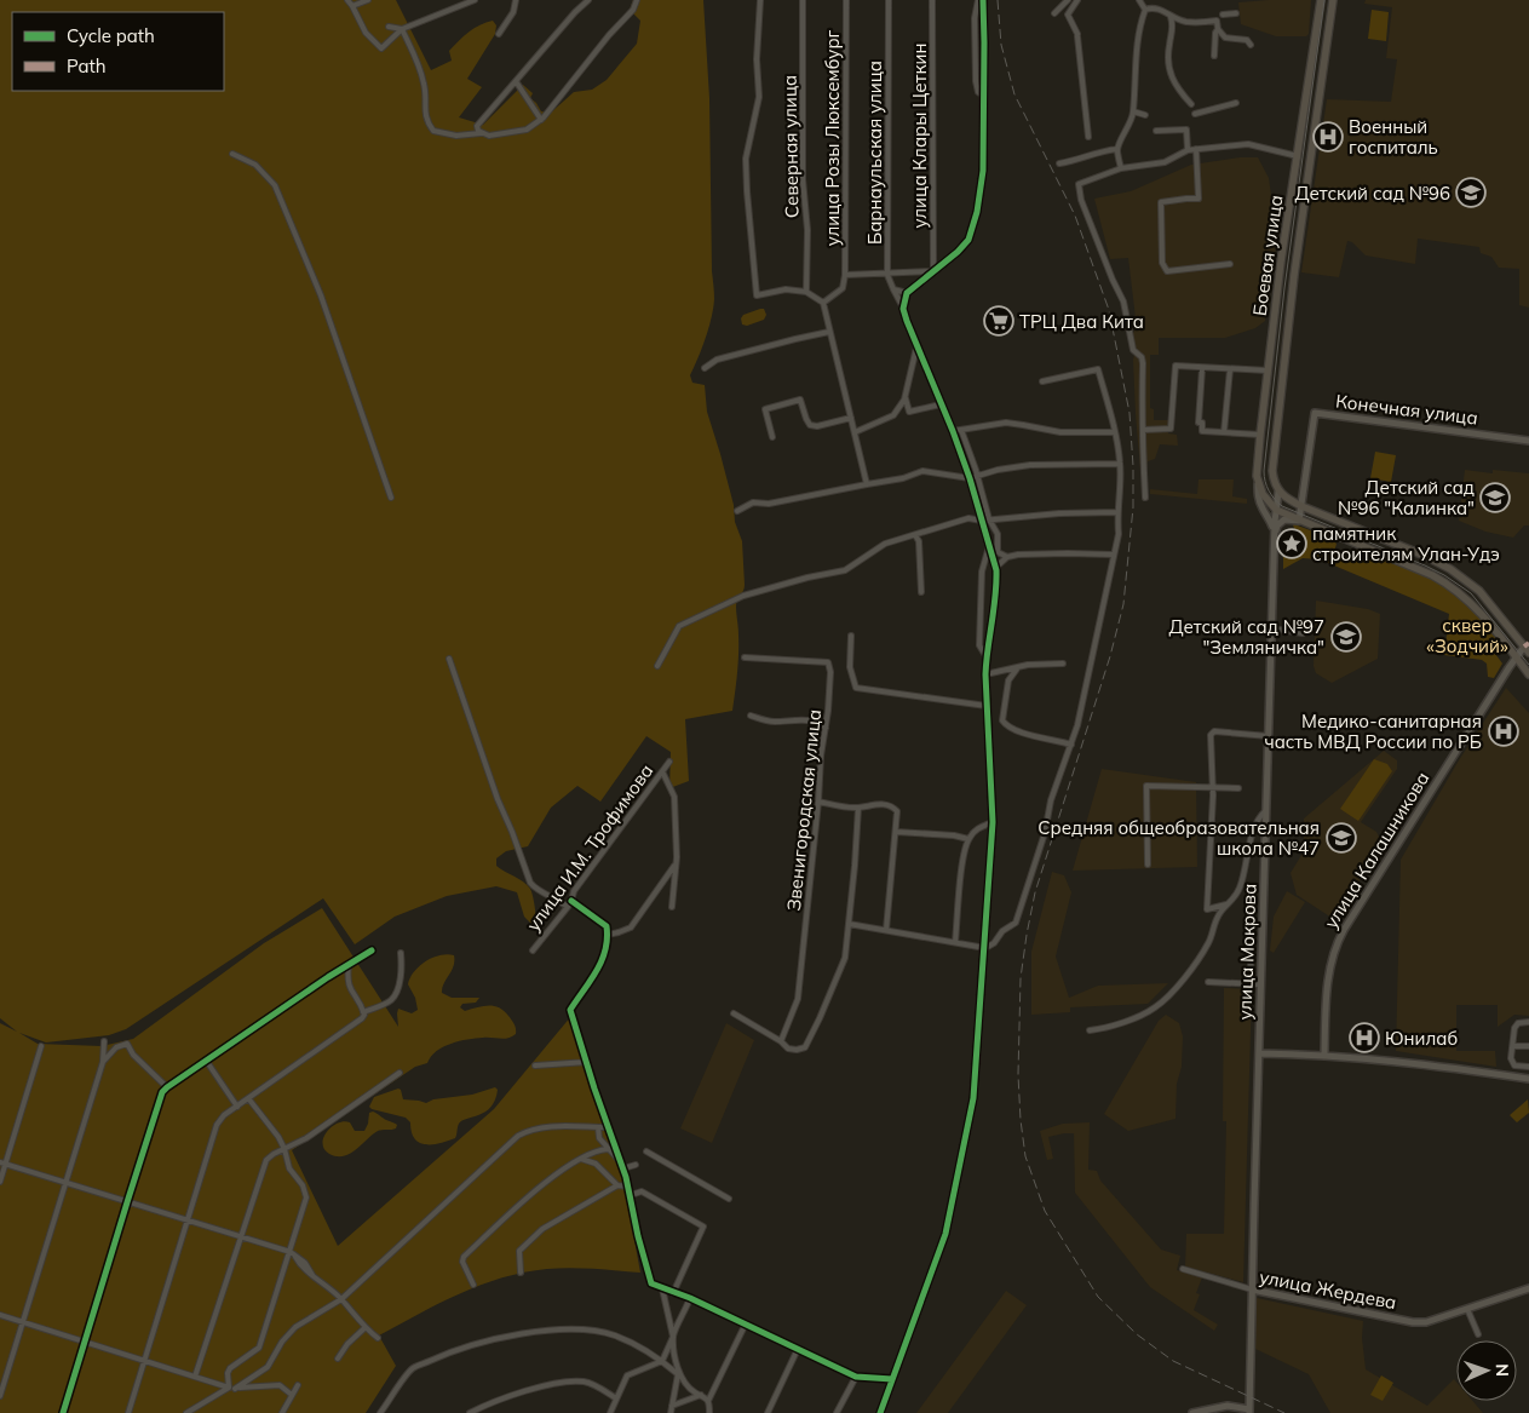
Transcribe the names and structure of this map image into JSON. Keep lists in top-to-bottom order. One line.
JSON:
{"streets":{"main road":["Боевая улица","Конечная улица","улица Калашникова","улица Мокрова","улица Жердева"],"street":["улица Клары Цеткин","улица Розы Люксембург","Северная улица","Барнаульская улица","Звенигородская улица","улица И.М. Трофимова"]},"crossings":[["Боевая улица","улица Мокрова"],["улица Мокрова","улица Жердева"]],"parks":["сквер «Зодчий»"],"places":{"hospital":["Военный госпиталь","Медико-санитарная часть МВД России по РБ","Юнилаб"],"school or university":["Детский сад №96","Детский сад №96 \"Калинка\"","Детский сад №97 \"Земляничка\"","Средняя общеобразовательная школа №47"],"supermarket":["ТРЦ Два Кита"],"place":["памятник строителям Улан-Удэ"]},"legend":["Cycle path","Path"],"north":"right"}
